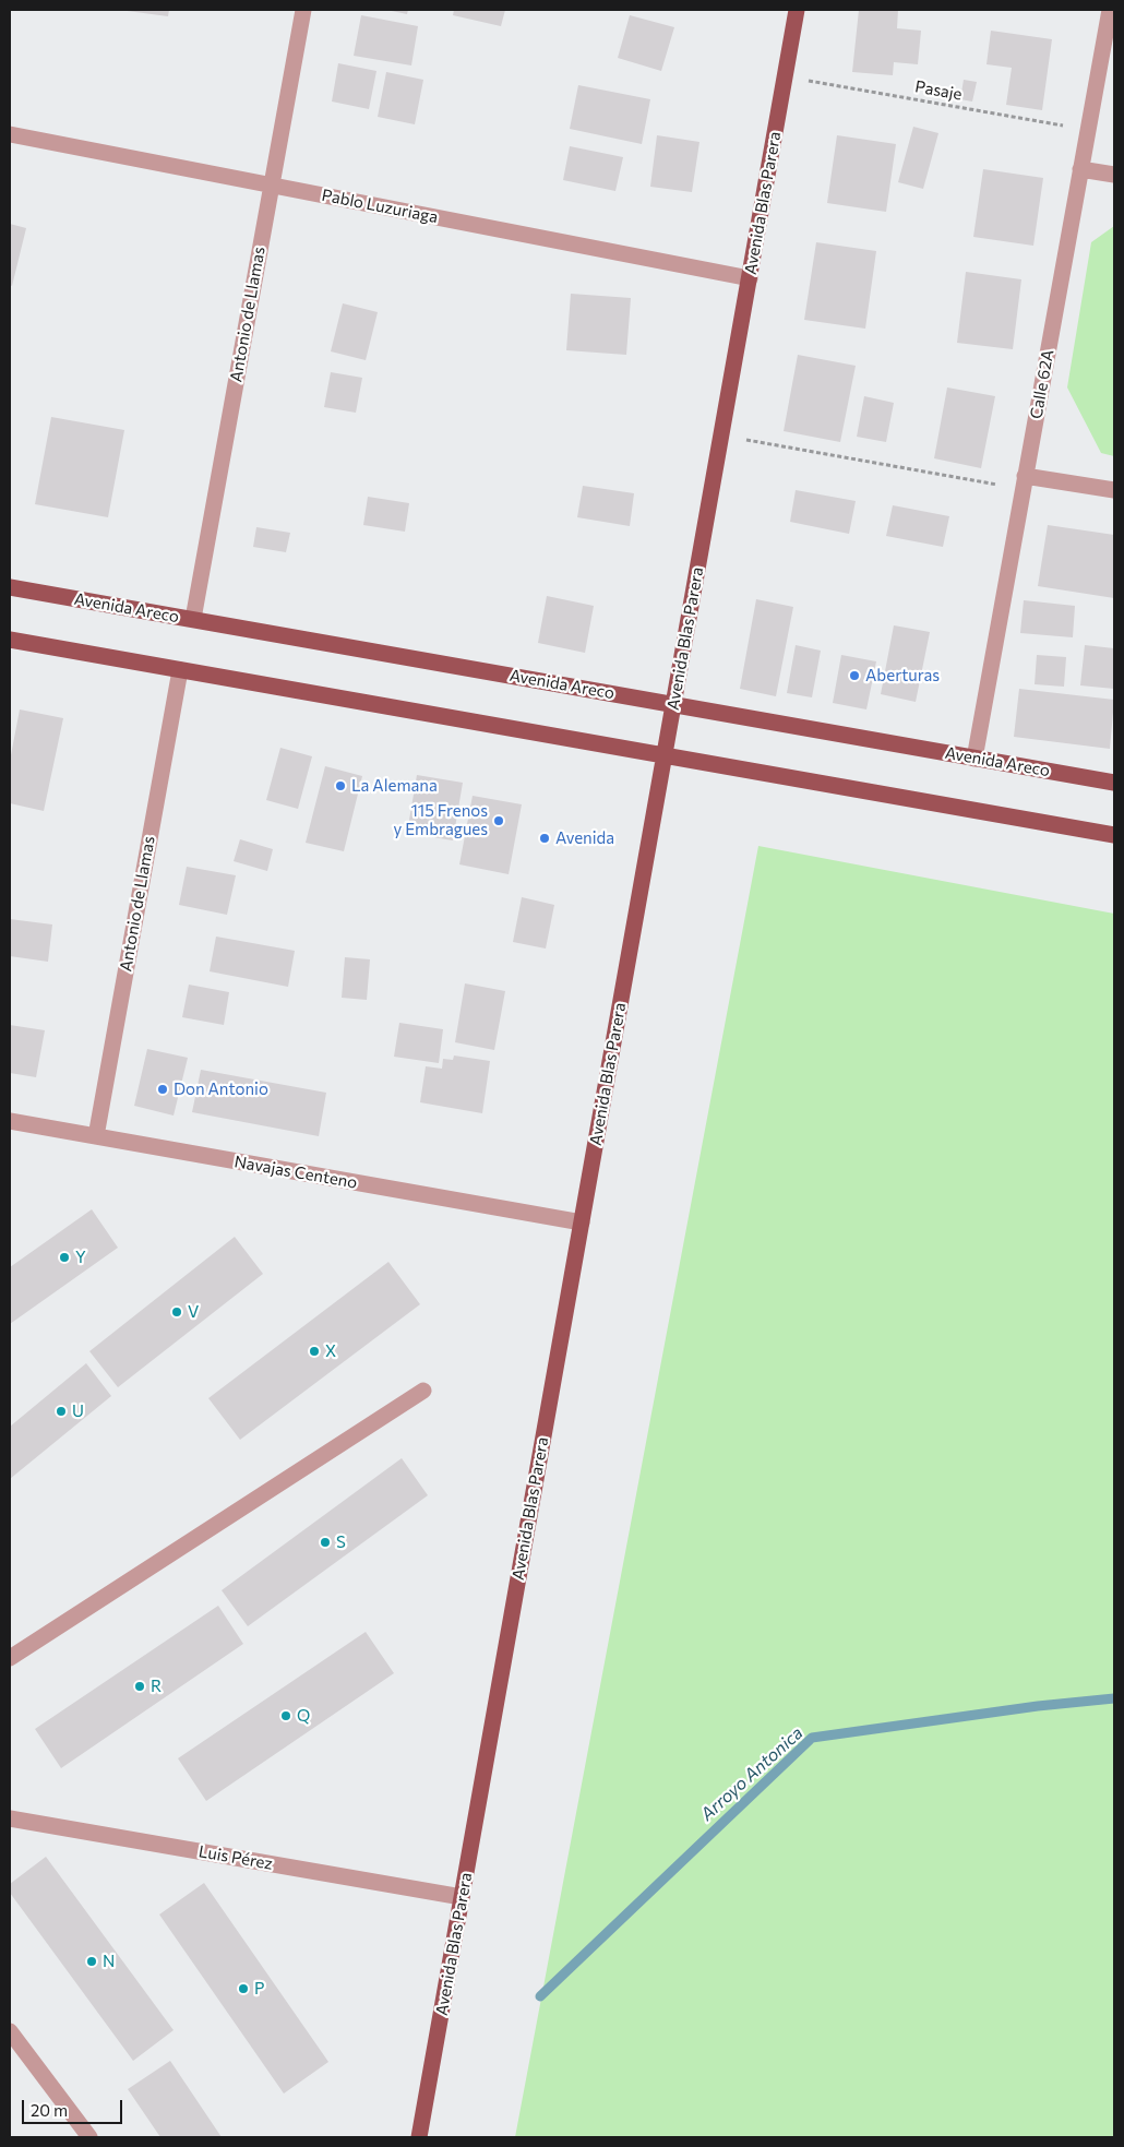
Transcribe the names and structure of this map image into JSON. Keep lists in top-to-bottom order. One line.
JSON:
{"streets":{"main road":["Avenida Blas Parera","Avenida Areco"],"street":["Pablo Luzuriaga","Antonio de Llamas","Calle 62A","Navajas Centeno","Luis Pérez"],"path":["Pasaje"]},"crossings":[["Pasaje","Avenida Blas Parera"],["Pasaje","Calle 62A"],["Avenida Blas Parera","Pablo Luzuriaga"],["Avenida Blas Parera","Avenida Areco"],["Avenida Blas Parera","Navajas Centeno"],["Avenida Blas Parera","Luis Pérez"],["Pablo Luzuriaga","Antonio de Llamas"],["Antonio de Llamas","Avenida Areco"],["Antonio de Llamas","Navajas Centeno"],["Calle 62A","Avenida Areco"]],"water":["Arroyo Antonica"],"places":["Aberturas","La Alemana","115 Frenos y Embragues","Avenida","Don Antonio","Y","V","X","U","S","R","Q","N","P"],"scale_bar":"20 m"}
